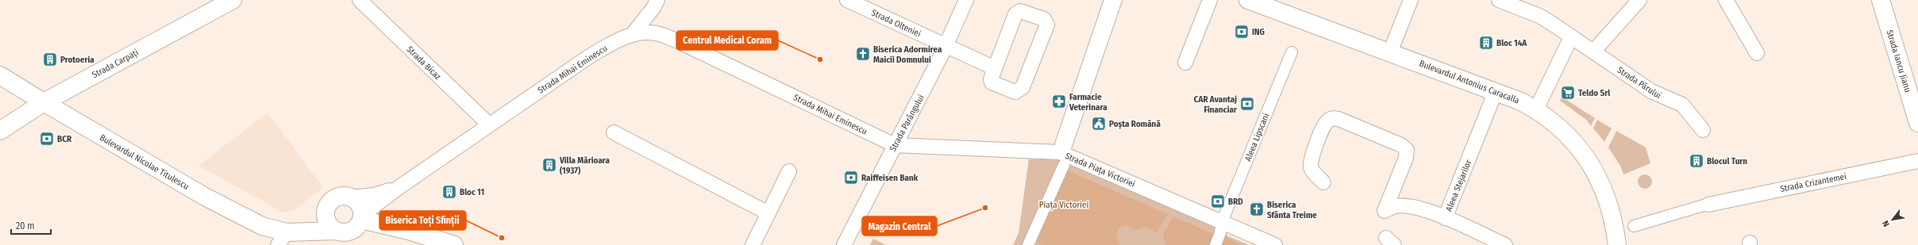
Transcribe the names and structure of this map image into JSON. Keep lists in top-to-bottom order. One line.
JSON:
{"streets":{"main road":["Strada Iancu Jianu","Strada Carpați","Bulevardul Antonius Caracalla","Bulevardul Nicolae Titulescu"],"street":["Strada Olteniei","Strada Bicaz","Strada Mihai Eminescu","Strada Părului","Strada Parângului","Aleea Lipscani","Strada Piața Victoriei","Strada Crizantemei","Aleea Stejarilor"]},"crossings":[["Strada Olteniei","Strada Parângului"],["Strada Bicaz","Strada Mihai Eminescu"],["Strada Carpați","Bulevardul Nicolae Titulescu"],["Strada Mihai Eminescu","Strada Parângului"],["Strada Mihai Eminescu","Bulevardul Nicolae Titulescu"],["Strada Mihai Eminescu","Strada Piața Victoriei"],["Bulevardul Antonius Caracalla","Aleea Stejarilor"],["Strada Parângului","Strada Piața Victoriei"],["Aleea Lipscani","Strada Piața Victoriei"]],"parks":["Piața Victoriei"],"places":{"bank":["ING","CAR Avantaj Financiar","BCR","Raiffeisen Bank","BRD"],"building":["Bloc 14A","Protoeria","Blocul Turn","Villa Mărioara (1937)","Bloc 11"],"church":["Biserica Adormirea Maicii Domnului","Biserica Sfânta Treime"],"other":["Centrul Medical Coram","Magazin Central","Biserica Toți Sfinții"],"supermarket":["Teldo Srl"],"pharmacy":["Farmacie Veterinara"],"public building":["Poșta Română"]},"scale_bar":"20 m","north":"bottom left"}
